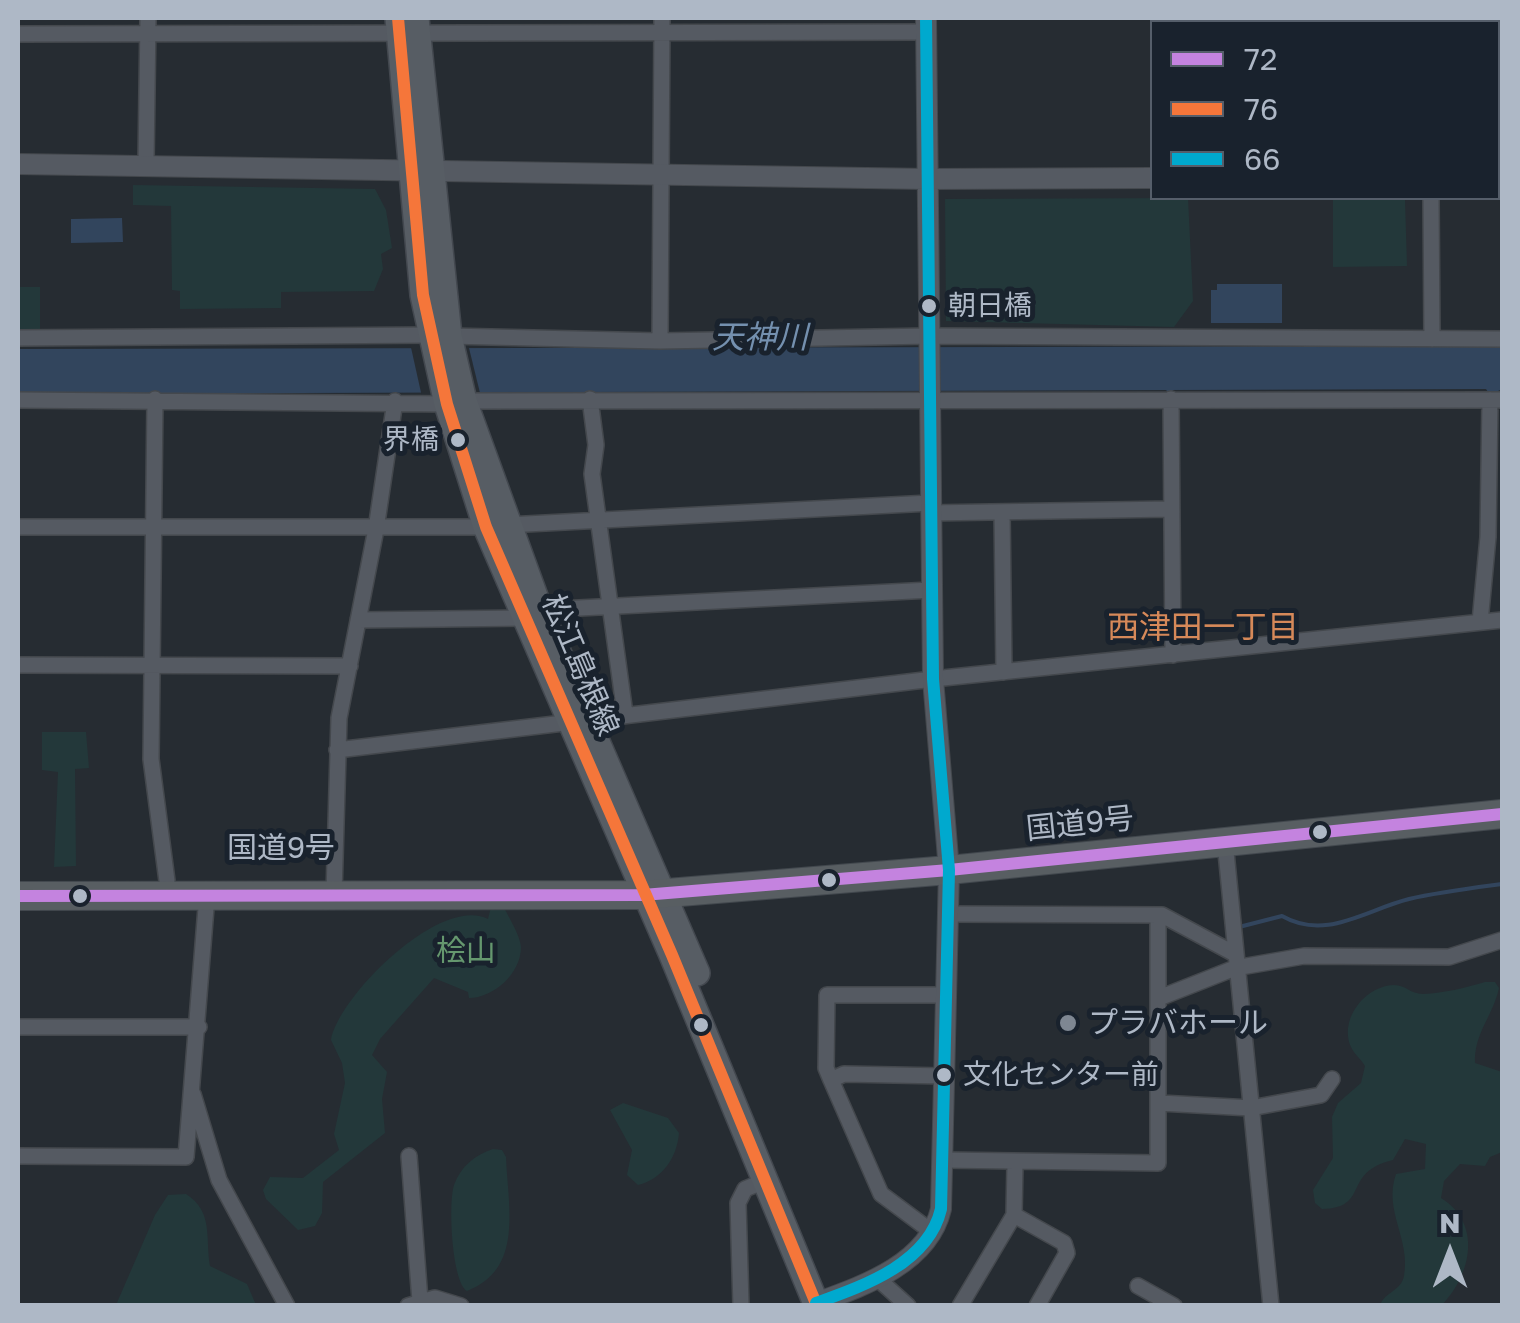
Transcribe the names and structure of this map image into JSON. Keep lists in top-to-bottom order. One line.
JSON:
{"streets":{"highway":["国道9号"],"main road":["松江島根線"]},"crossings":[["松江島根線","国道9号"]],"districts":["西津田一丁目"],"water":["天神川"],"parks":["桧山"],"places":["朝日橋","界橋","プラバホール","文化センター前"],"lines":["transit line 76","transit line 66","transit line 72"],"legend":["72","76","66"],"north":"top"}
